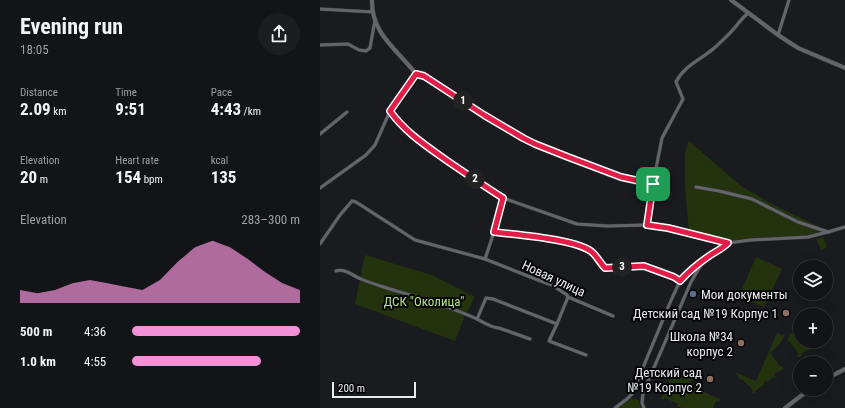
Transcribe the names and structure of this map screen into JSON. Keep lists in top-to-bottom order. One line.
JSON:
{"streets":{"street":["Новая улица"]},"parks":["ДСК \"Околица\""],"places":["Мои документы","Детский сад №19 Корпус 1","Школа №34 корпус 2","Детский сад №19 Корпус 2"],"scale_bar":"200 m","page":{"heading":["Evening run","18:05"],"stats":[["Distance","2.09 km"],["Time","9:51"],["Pace","4:43 /km"],["Elevation","20 m"],["Heart rate","154 bpm"],["kcal","135"]],"pins":["1","2","3"],"chart":["Elevation","283–300 m"],"map_buttons":["+","−"],"list":[{"name":"500 m","note":"4:36"},{"name":"1.0 km","note":"4:55"}],"scale":"200 m"}}
